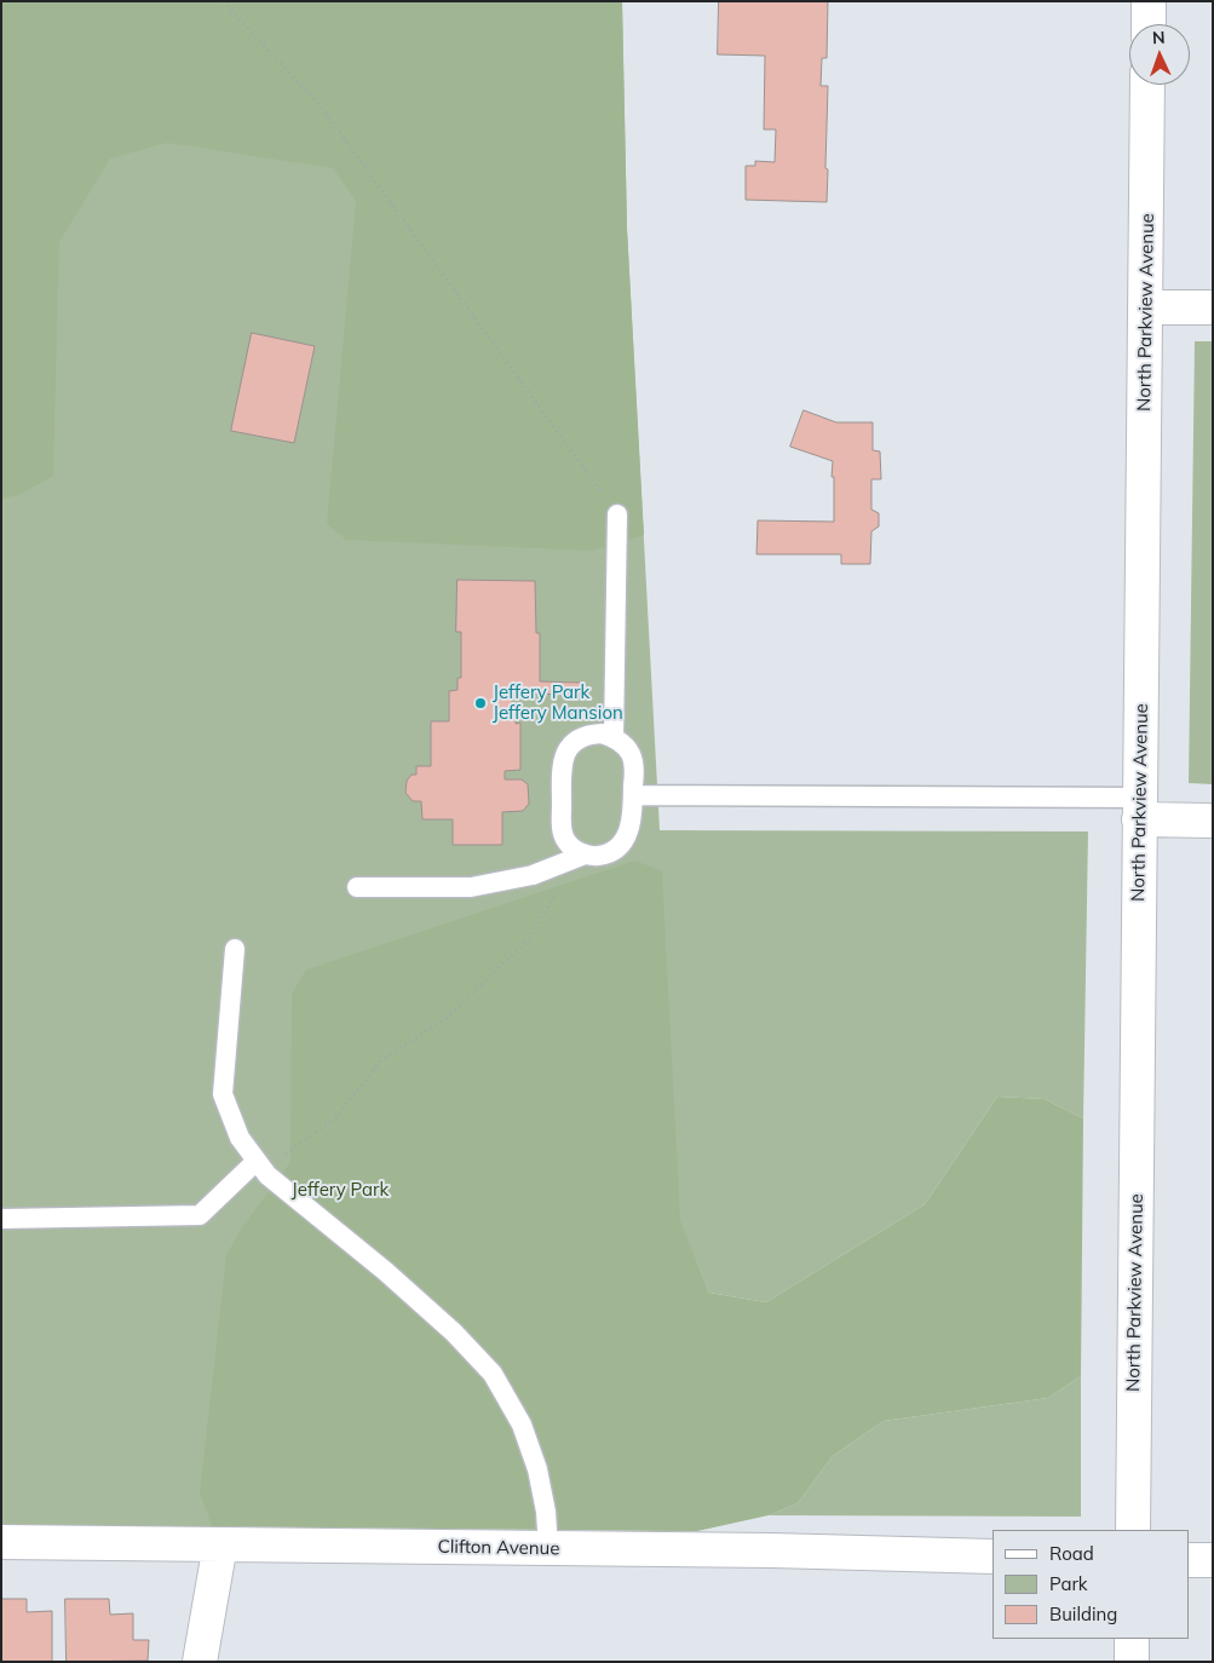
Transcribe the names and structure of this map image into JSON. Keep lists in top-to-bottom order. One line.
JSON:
{"streets":{"street":["North Parkview Avenue","Clifton Avenue"]},"parks":["Jeffery Park"],"places":["Jeffery Park Jeffery Mansion"],"legend":["Road","Park","Building"],"north":"top"}
